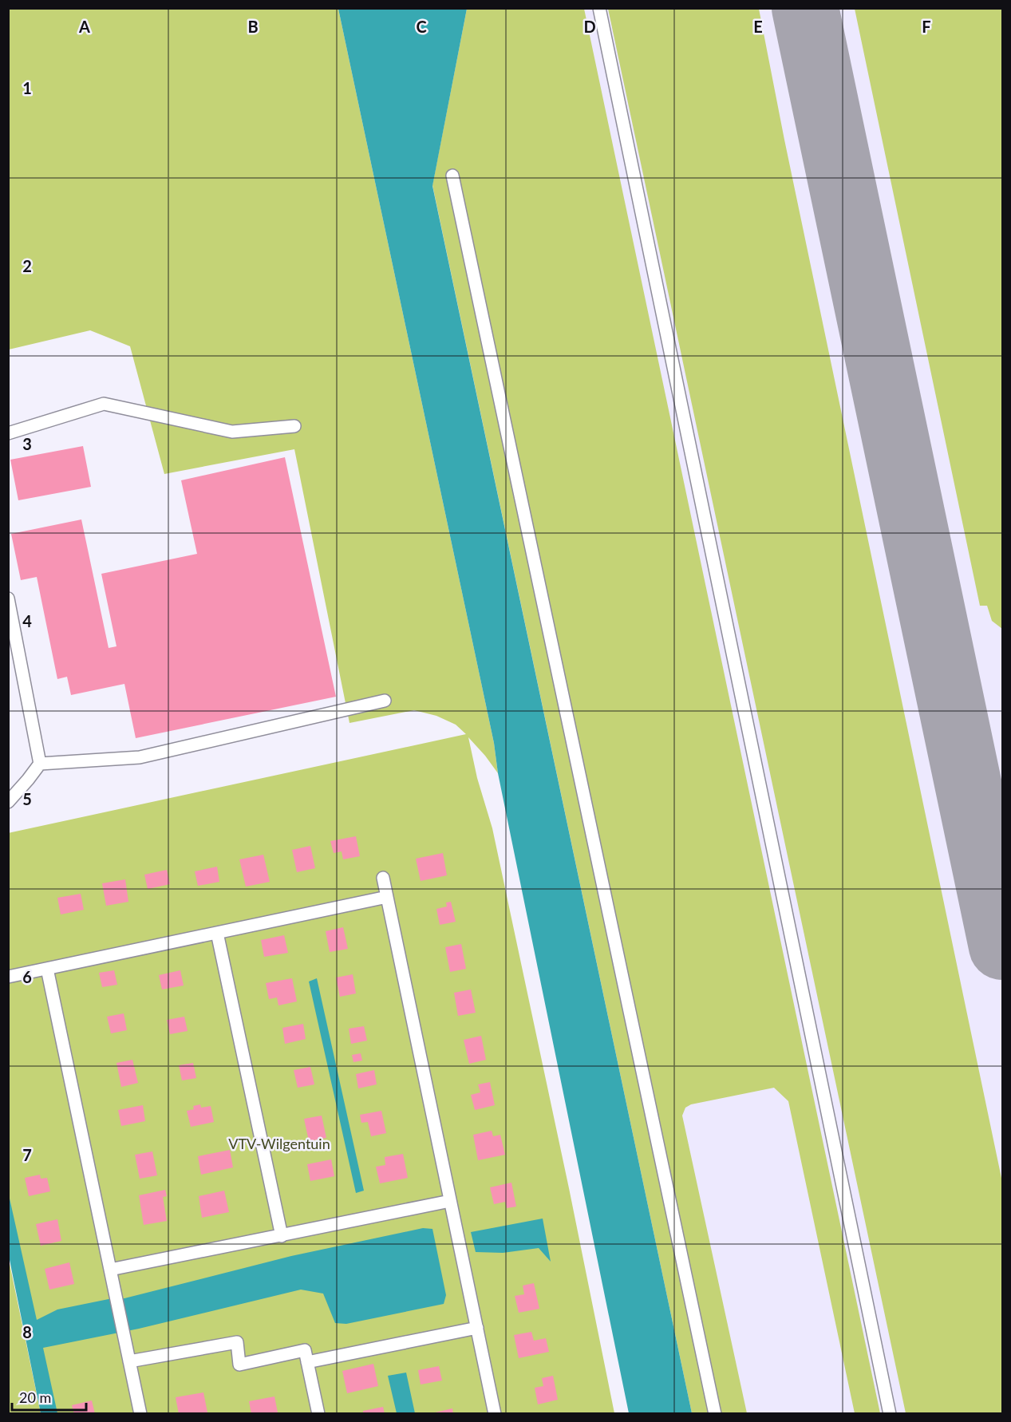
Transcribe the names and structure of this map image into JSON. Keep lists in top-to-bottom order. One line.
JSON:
{"parks":["VTV-Wilgentuin"],"scale_bar":"20 m","grid":{"columns":["A","B","C","D","E","F"],"rows":["1","2","3","4","5","6","7","8"]}}
